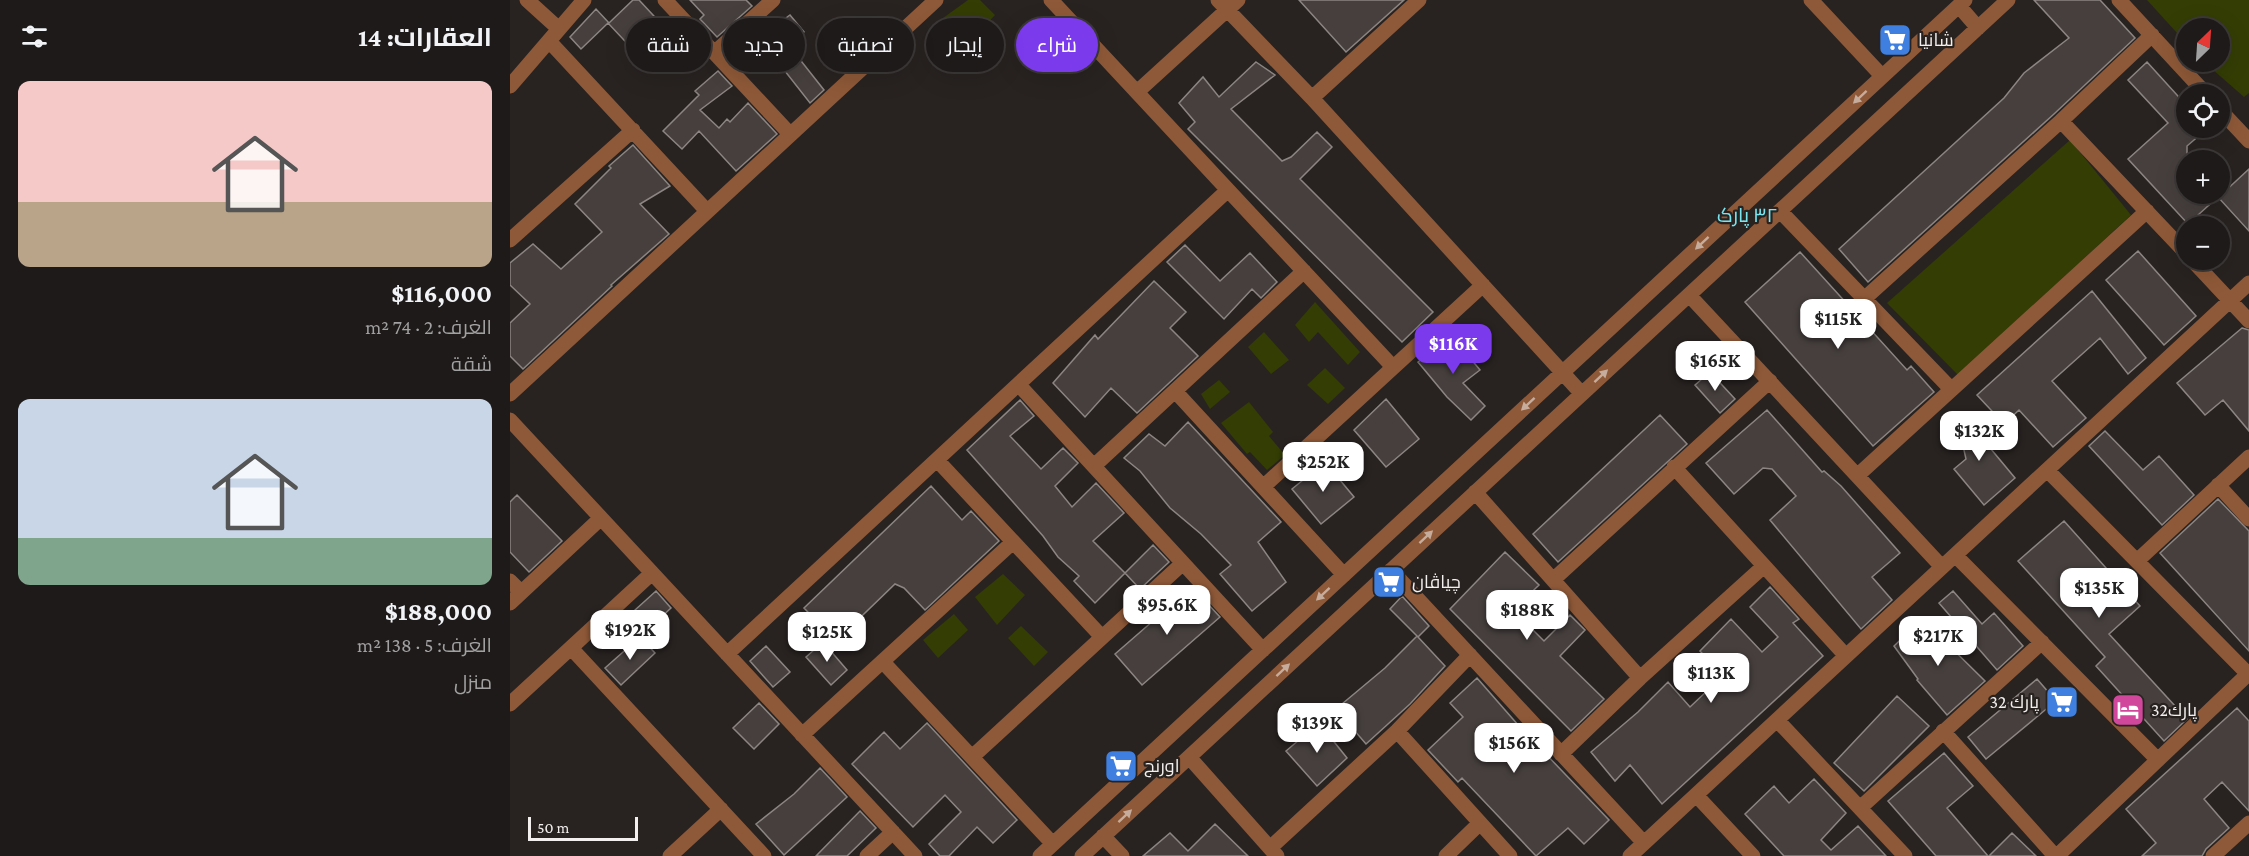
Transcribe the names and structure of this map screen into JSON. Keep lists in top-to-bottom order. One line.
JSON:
{"districts":["٣٢ پارک"],"places":{"supermarket":["شانيا","چياڤان","32 پارك","اورنج"],"hotel":["32پارك"]},"scale_bar":"50 m","north":"top right","page":{"heading":"العقارات: 14","map_buttons":["+","−"],"chip":["شراء","إيجار","تصفية","جديد","شقة"],"list":[{"name":"$116,000","note":"الغرف: 2 · 74 m² · شقة"},{"name":"$188,000","note":"الغرف: 5 · 138 m² · منزل"}],"price":["$115K","$116K","$165K","$132K","$252K","$135K","$95.6K","$188K","$192K","$125K","$217K","$113K","$139K","$156K"],"scale":"50 m"}}
